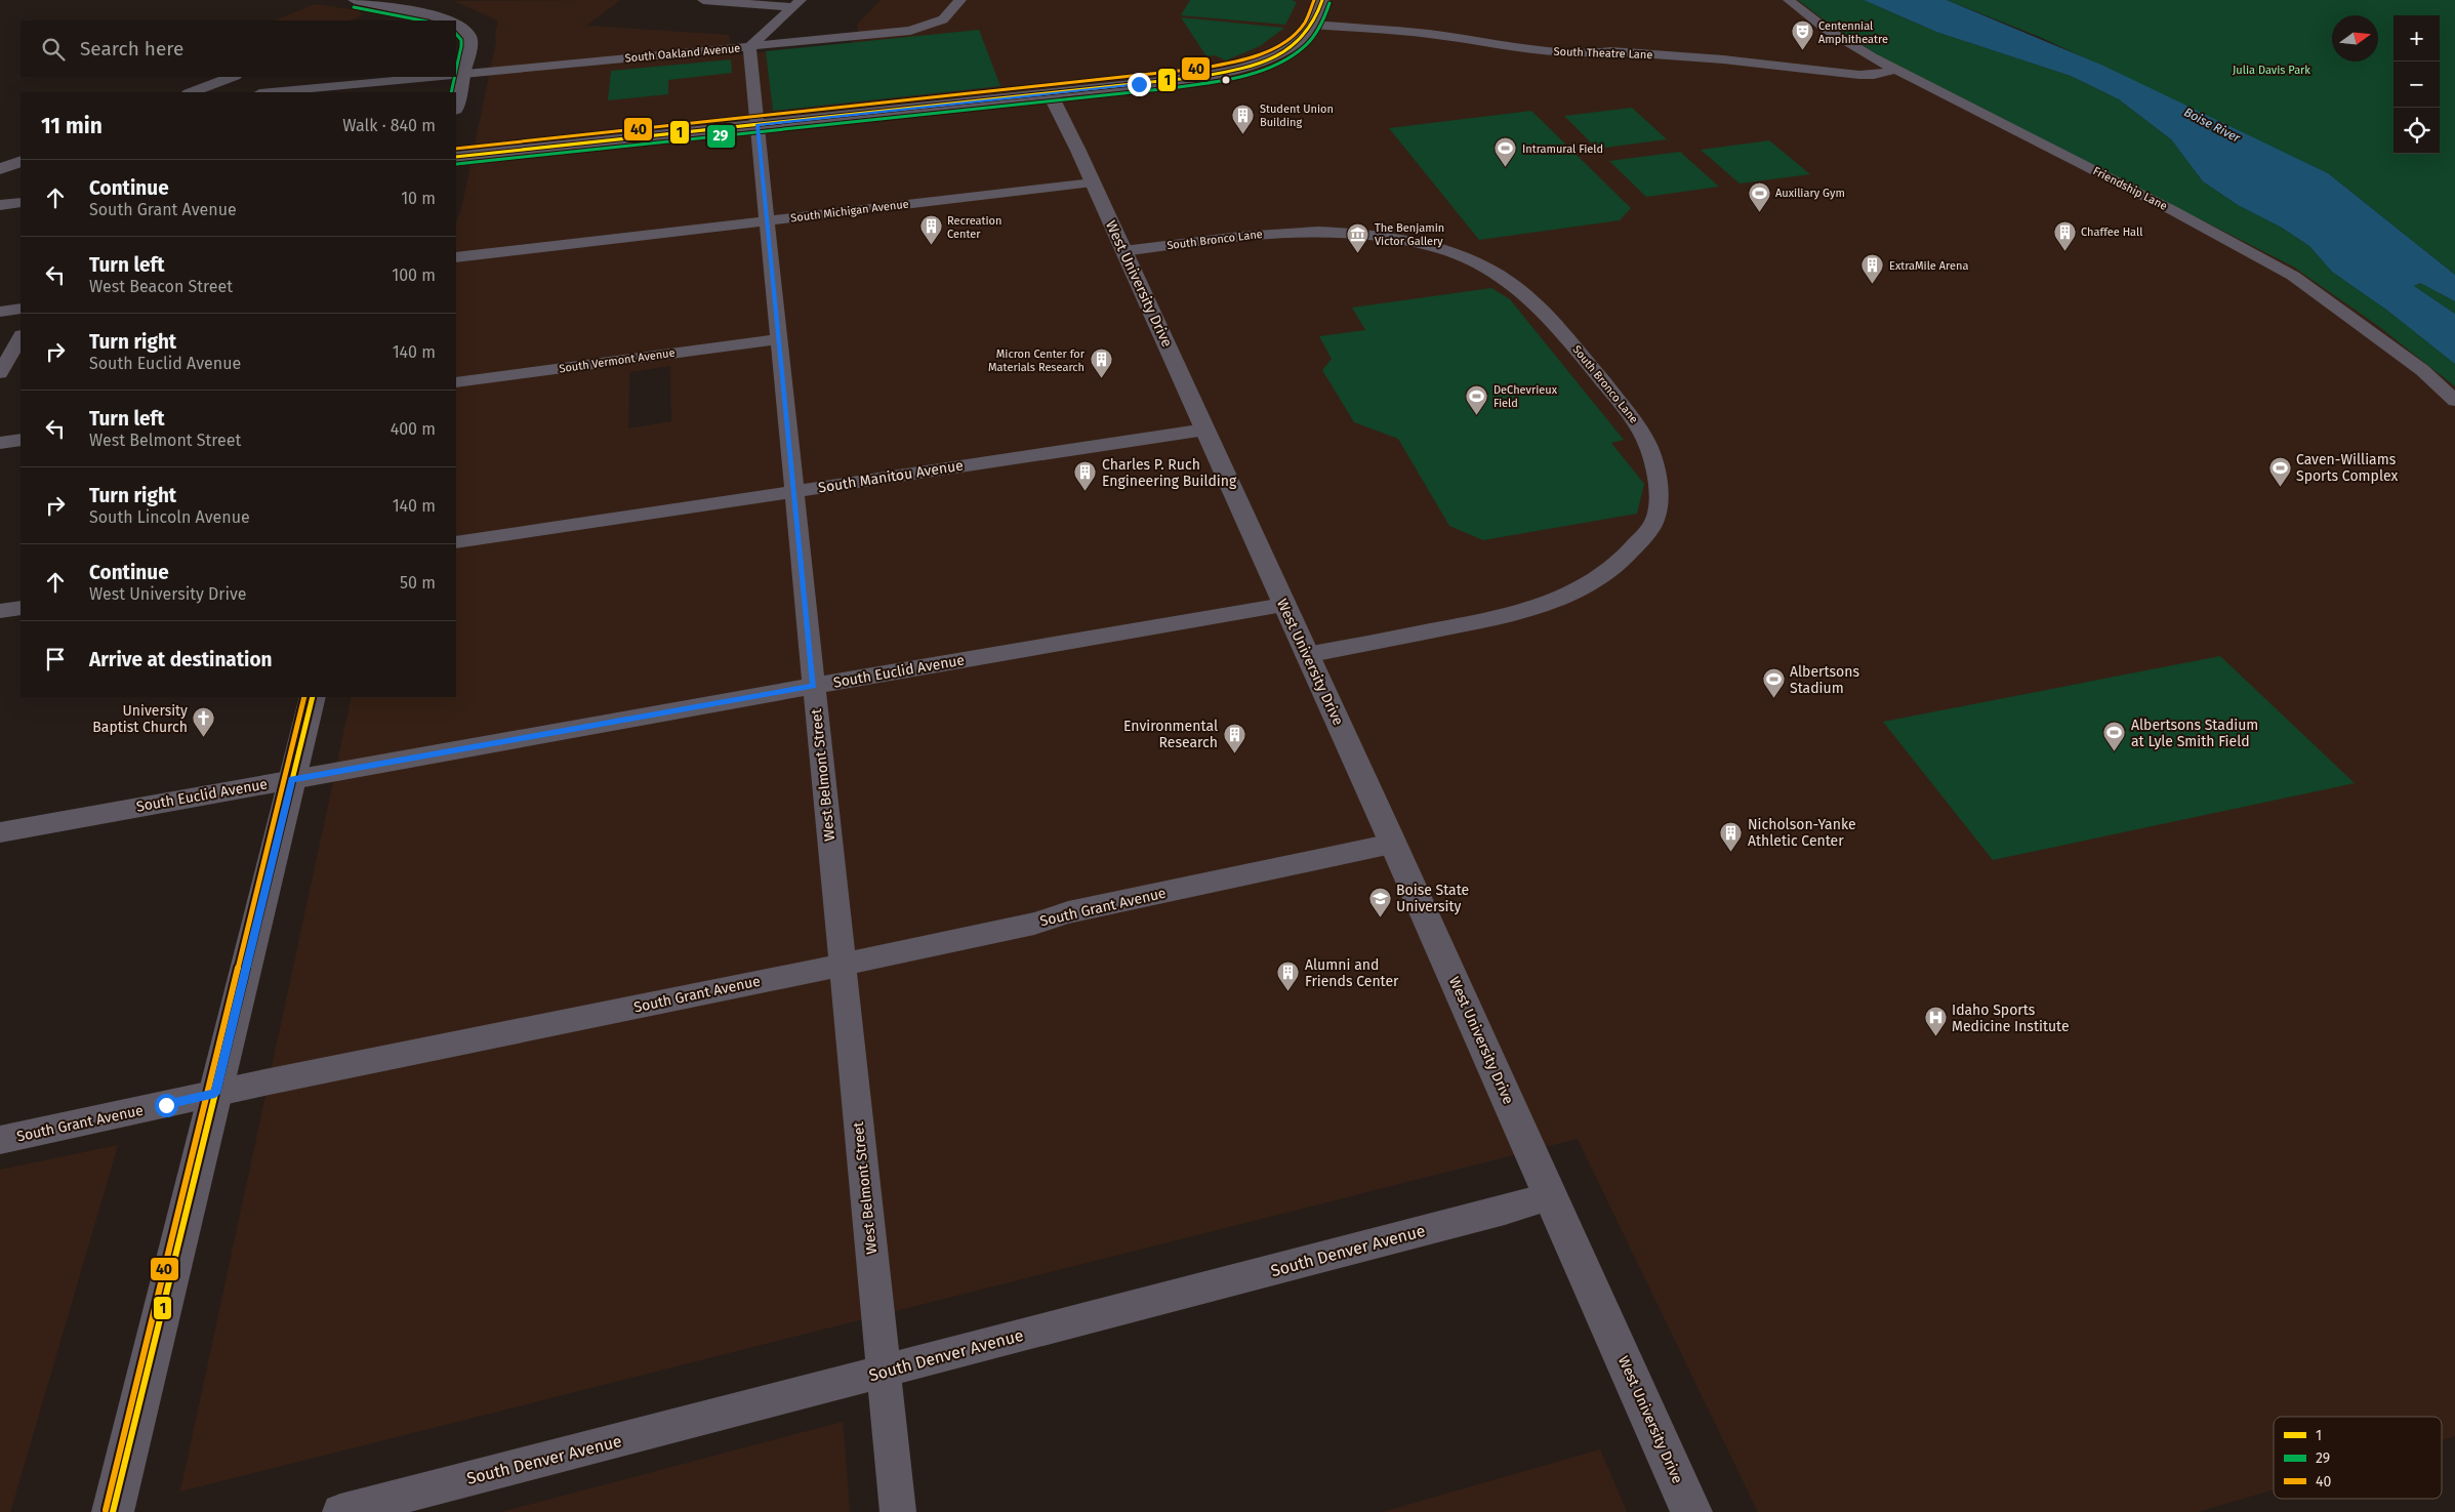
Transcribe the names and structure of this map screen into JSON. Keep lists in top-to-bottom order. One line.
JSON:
{"streets":{"street":["South Oakland Avenue","South Theatre Lane","Friendship Lane","South Michigan Avenue","South Bronco Lane","West University Drive","South Vermont Avenue","South Manitou Avenue","South Euclid Avenue","West Belmont Street","South Grant Avenue","South Denver Avenue"]},"crossings":[["South Oakland Avenue","West Belmont Street"],["South Theatre Lane","Friendship Lane"],["South Michigan Avenue","West University Drive"],["South Michigan Avenue","West Belmont Street"],["South Bronco Lane","West University Drive"],["West University Drive","South Manitou Avenue"],["West University Drive","South Euclid Avenue"],["West University Drive","South Grant Avenue"],["West University Drive","South Denver Avenue"],["South Vermont Avenue","West Belmont Street"],["South Manitou Avenue","West Belmont Street"],["South Euclid Avenue","West Belmont Street"],["West Belmont Street","South Grant Avenue"],["West Belmont Street","South Denver Avenue"]],"water":["Boise River"],"parks":["Julia Davis Park"],"places":{"theatre":["Centennial Amphitheatre"],"building":["Student Union Building","Recreation Center","Chaffee Hall","ExtraMile Arena","Micron Center for Materials Research","Charles P. Ruch Engineering Building","Environmental Research","Nicholson-Yanke Athletic Center","Alumni and Friends Center"],"sports":["Intramural Field","Auxiliary Gym","DeChevrieux Field","Caven-Williams Sports Complex","Albertsons Stadium","Albertsons Stadium at Lyle Smith Field"],"museum":["The Benjamin Victor Gallery"],"church":["University Baptist Church"],"school or university":["Boise State University"],"hospital":["Idaho Sports Medicine Institute"]},"lines":["transit line 1","transit line 40","transit line 29"],"legend":["1","29","40"],"north":"right","page":{"map_buttons":["+","−"],"search":"Search here","heading":["11 min","Walk · 840 m"],"list":[["Continue","South Grant Avenue","10 m"],["Turn left","West Beacon Street","100 m"],["Turn right","South Euclid Avenue","140 m"],["Turn left","West Belmont Street","400 m"],["Turn right","South Lincoln Avenue","140 m"],["Continue","West University Drive","50 m"],"Arrive at destination"]}}
